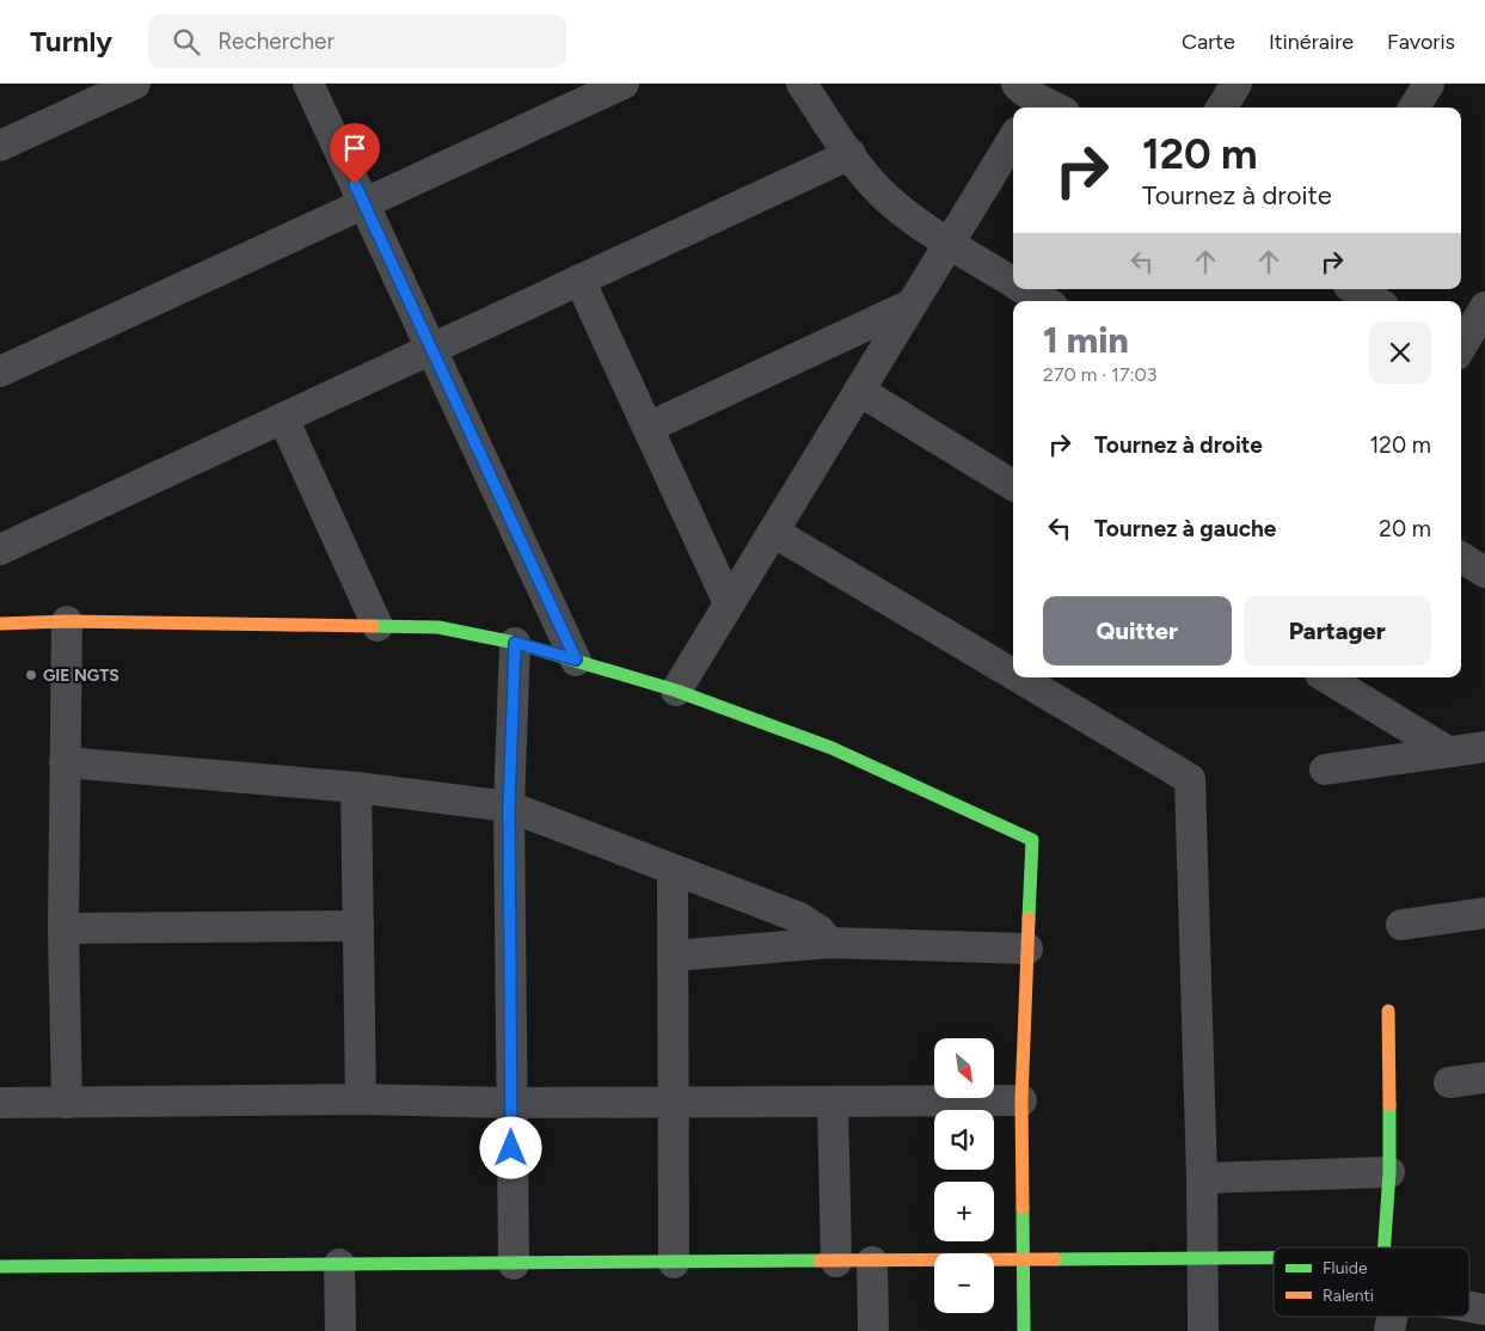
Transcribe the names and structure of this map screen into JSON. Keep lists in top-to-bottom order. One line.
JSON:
{"places":["GIE NGTS"],"legend":["Fluide","Ralenti"],"north":"bottom right","page":{"header":"Turnly","search":"Rechercher","nav":["Carte","Itinéraire","Favoris"],"turn":["120 m","Tournez à droite"],"heading":["1 min","270 m · 17:03"],"list":[{"name":"Tournez à droite","value":"120 m"},{"name":"Tournez à gauche","value":"20 m"}],"buttons":["Quitter","Partager"],"map_buttons":["+","−"]}}
